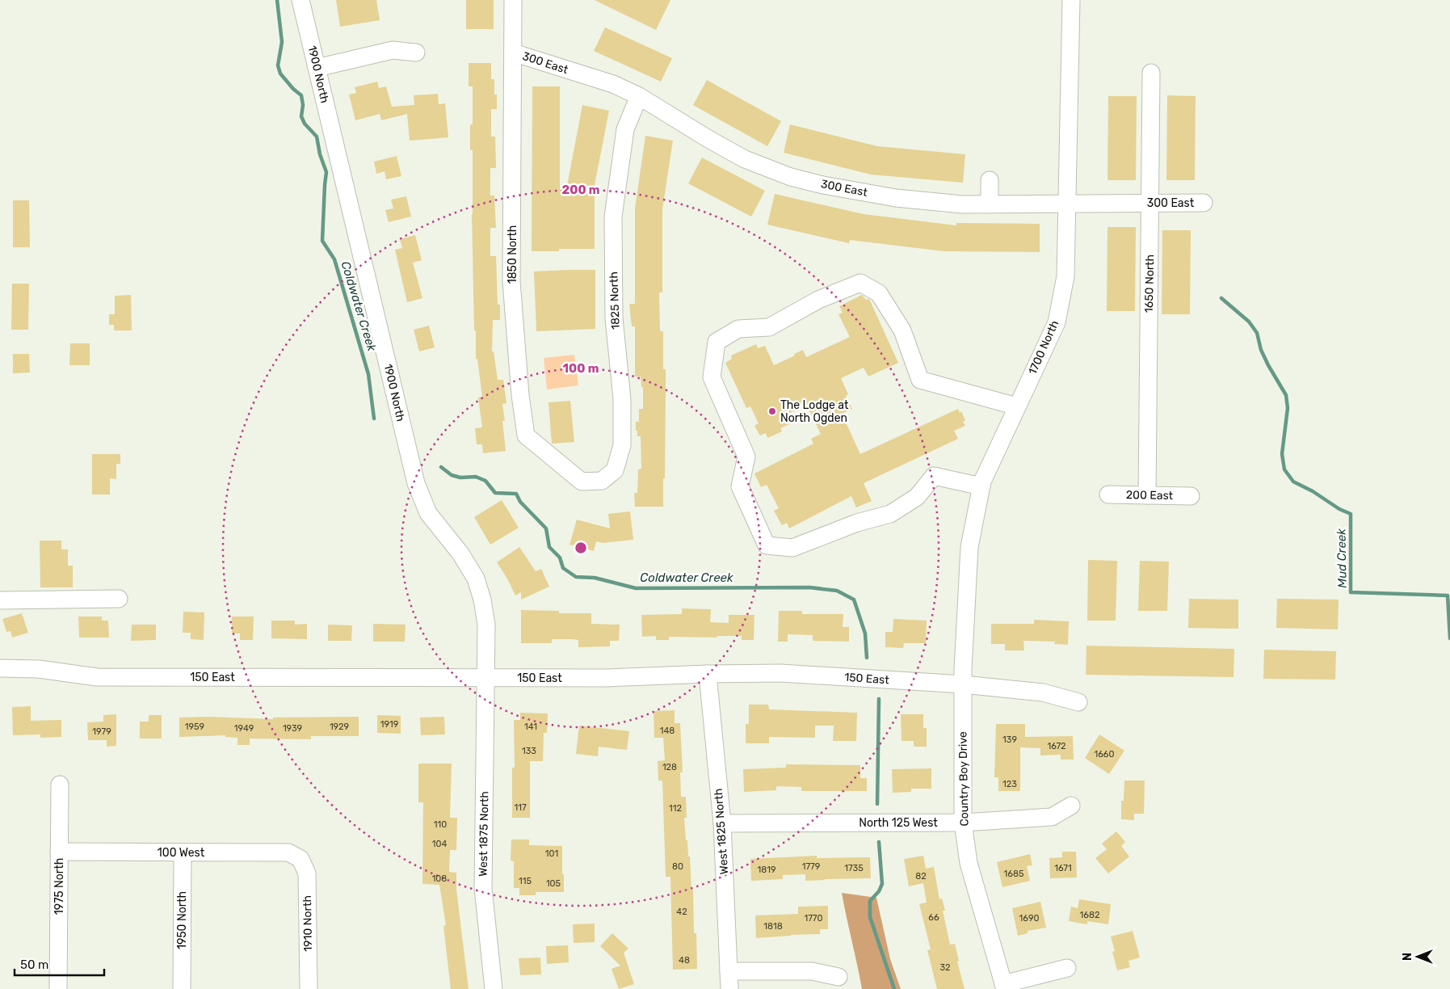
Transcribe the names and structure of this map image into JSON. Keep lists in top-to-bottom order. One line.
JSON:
{"streets":{"street":["300 East","1900 North","1850 North","1650 North","1825 North","1700 North","200 East","150 East","Country Boy Drive","North 125 West","West 1825 North","West 1875 North","100 West","1975 North","1950 North","1910 North"]},"crossings":[["300 East","1850 North"],["300 East","1650 North"],["300 East","1825 North"],["300 East","1700 North"],["1900 North","150 East"],["1900 North","West 1875 North"],["1850 North","1825 North"],["1650 North","200 East"],["1700 North","150 East"],["1700 North","Country Boy Drive"],["150 East","Country Boy Drive"],["150 East","West 1825 North"],["150 East","West 1875 North"],["Country Boy Drive","North 125 West"],["North 125 West","West 1825 North"],["100 West","1975 North"],["100 West","1950 North"],["100 West","1910 North"]],"water":["Coldwater Creek","Mud Creek"],"places":["The Lodge at North Ogden"],"house_numbers":["1919","1959","1929","141","1949","1939","148","1979","139","1672","133","1660","128","123","117","112","110","104","101","80","1779","1735","1671","1819","1685","82","108","115","105","42","1682","66","1770","1690","1818","48","32"],"scale_bar":"50 m","north":"left","rings":["200 m","100 m"]}
